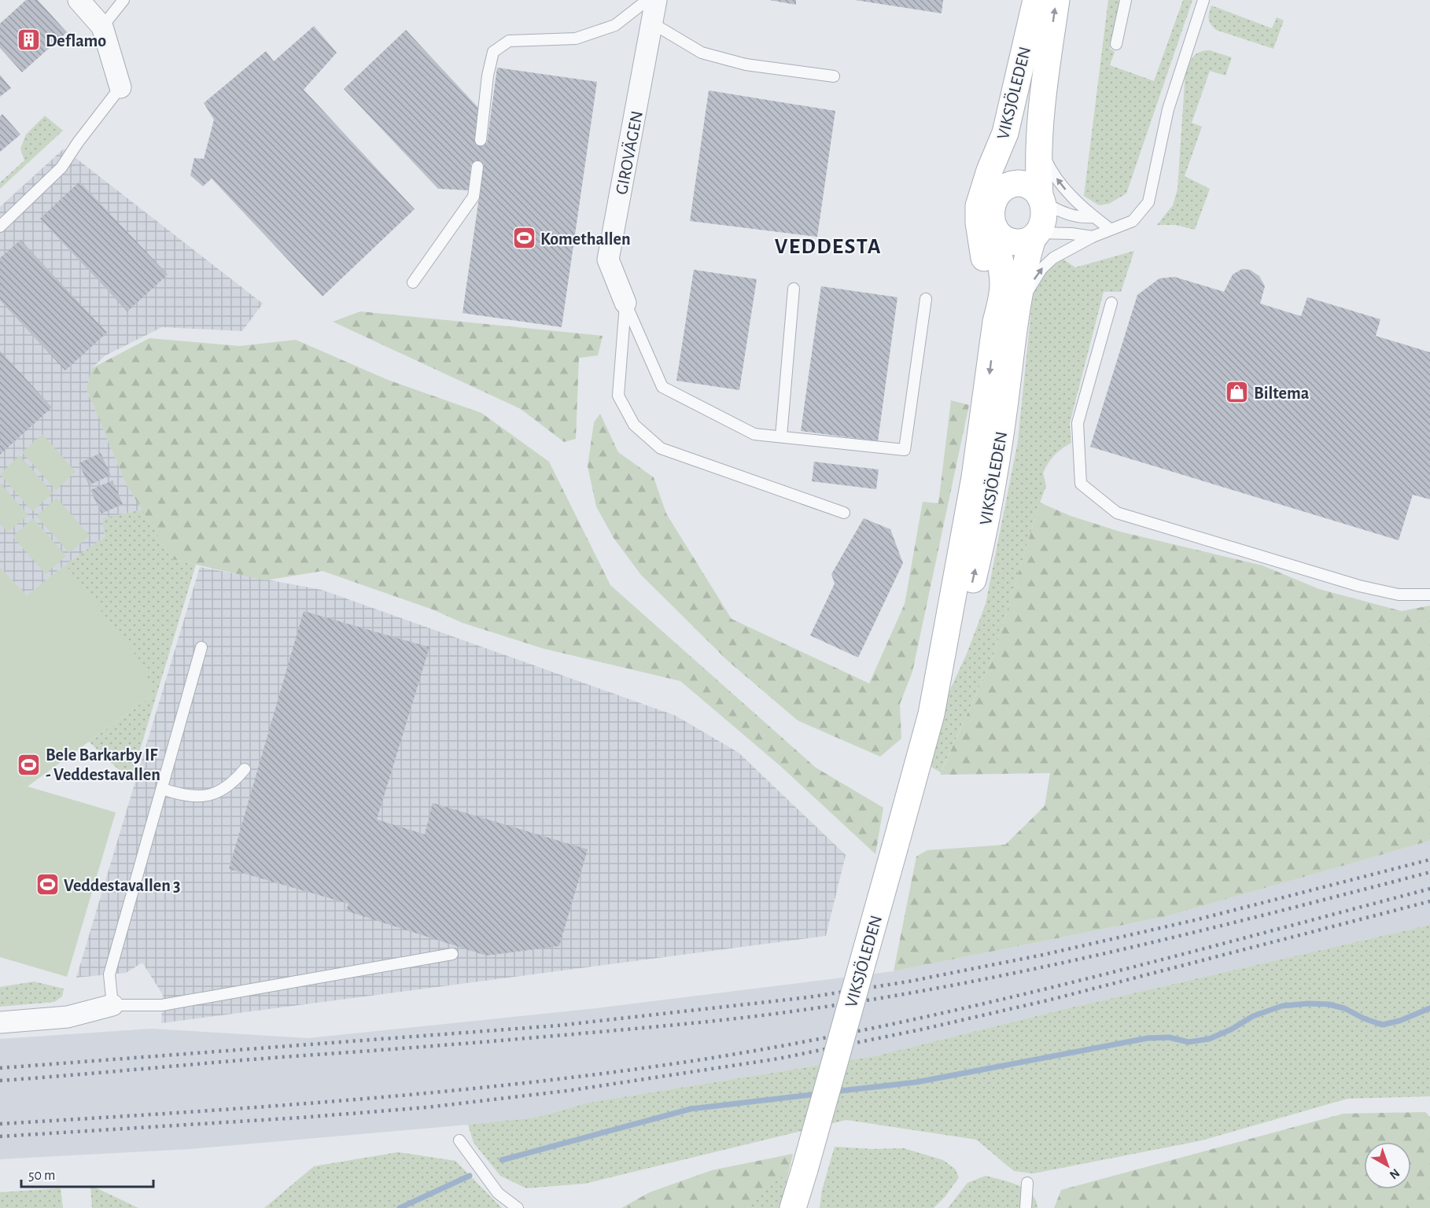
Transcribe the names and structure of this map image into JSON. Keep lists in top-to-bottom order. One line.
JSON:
{"streets":{"main road":["VIKSJÖLEDEN"],"street":["GIROVÄGEN"]},"districts":["VEDDESTA"],"places":{"building":["Deflamo"],"sports":["Komethallen","Bele Barkarby IF - Veddestavallen","Veddestavallen 3"],"shop":["Biltema"]},"scale_bar":"50 m","north":"bottom right"}
